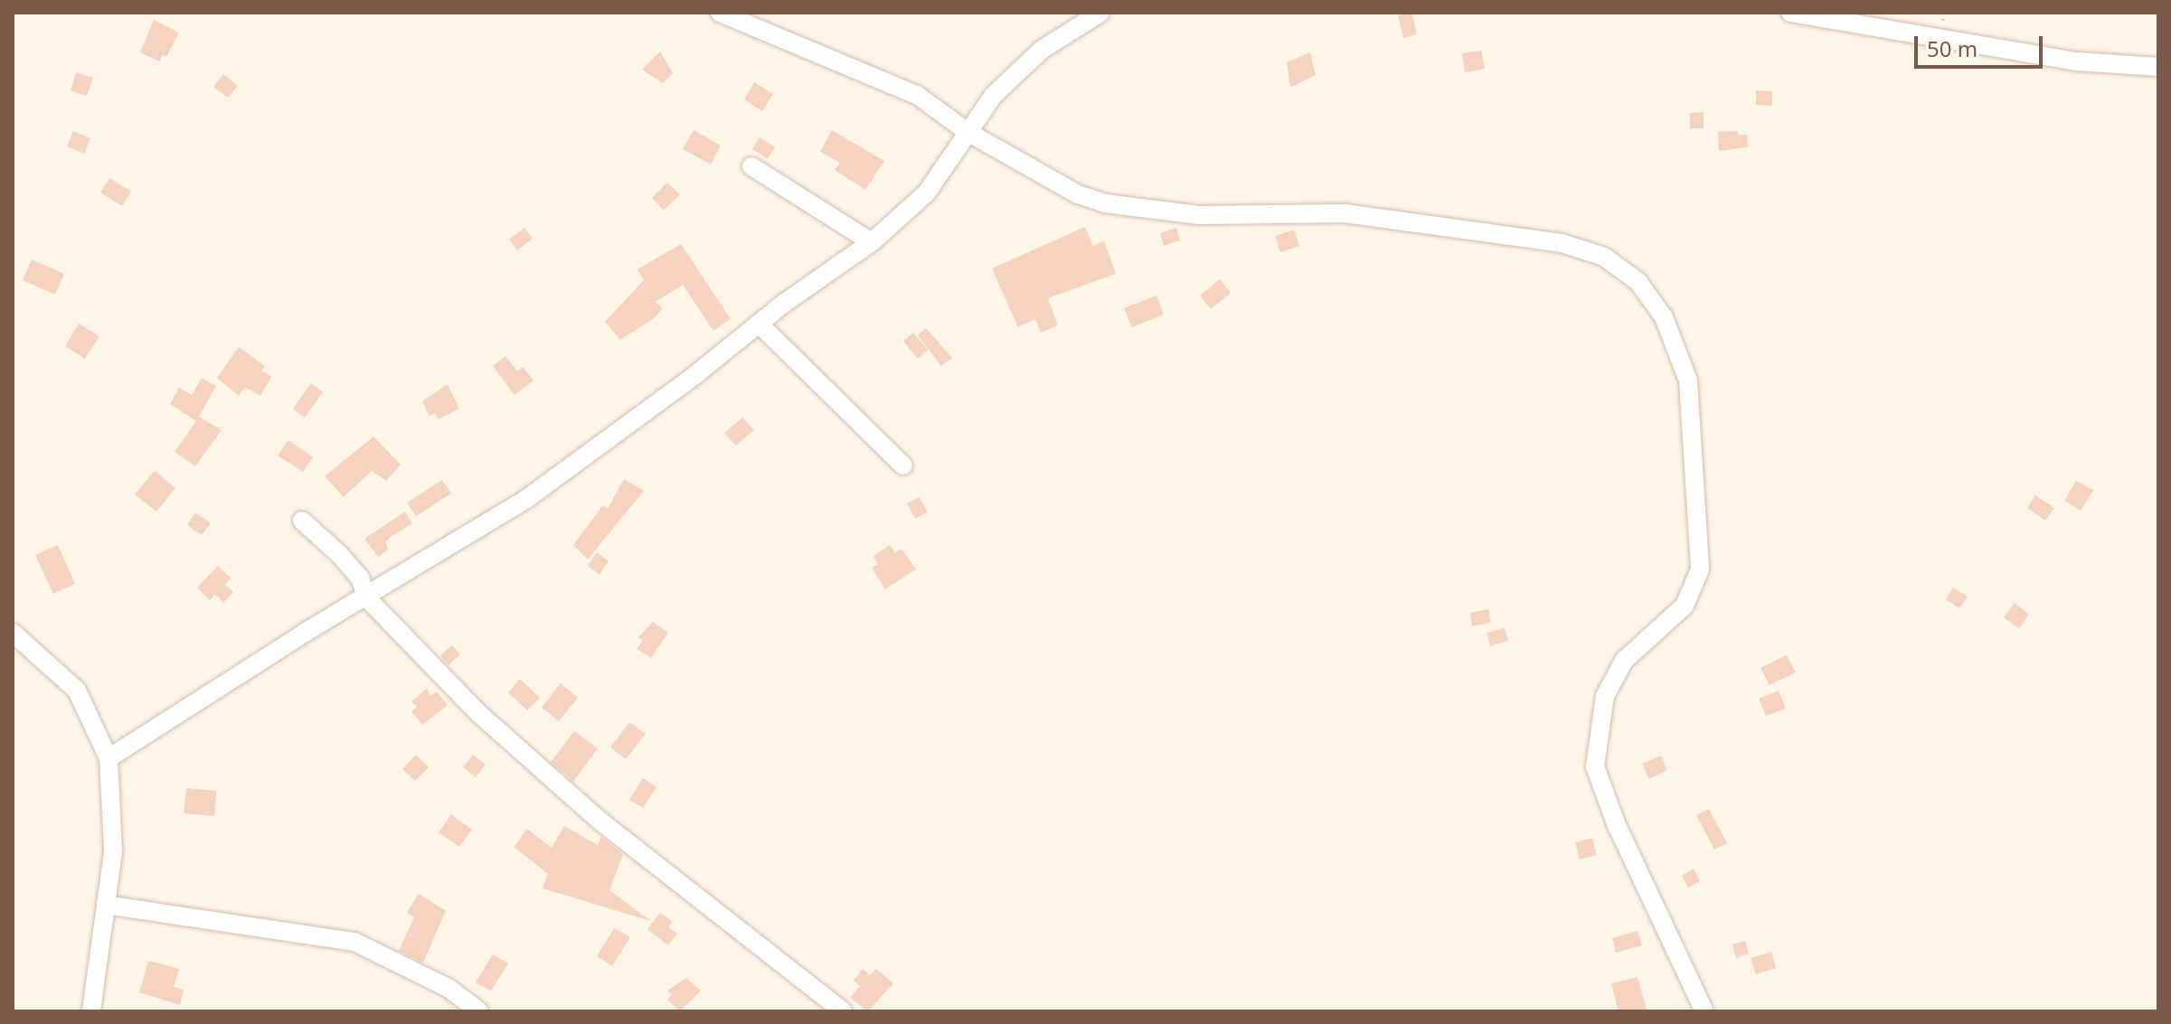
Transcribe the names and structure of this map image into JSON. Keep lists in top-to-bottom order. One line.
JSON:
{"scale_bar":"50 m"}
